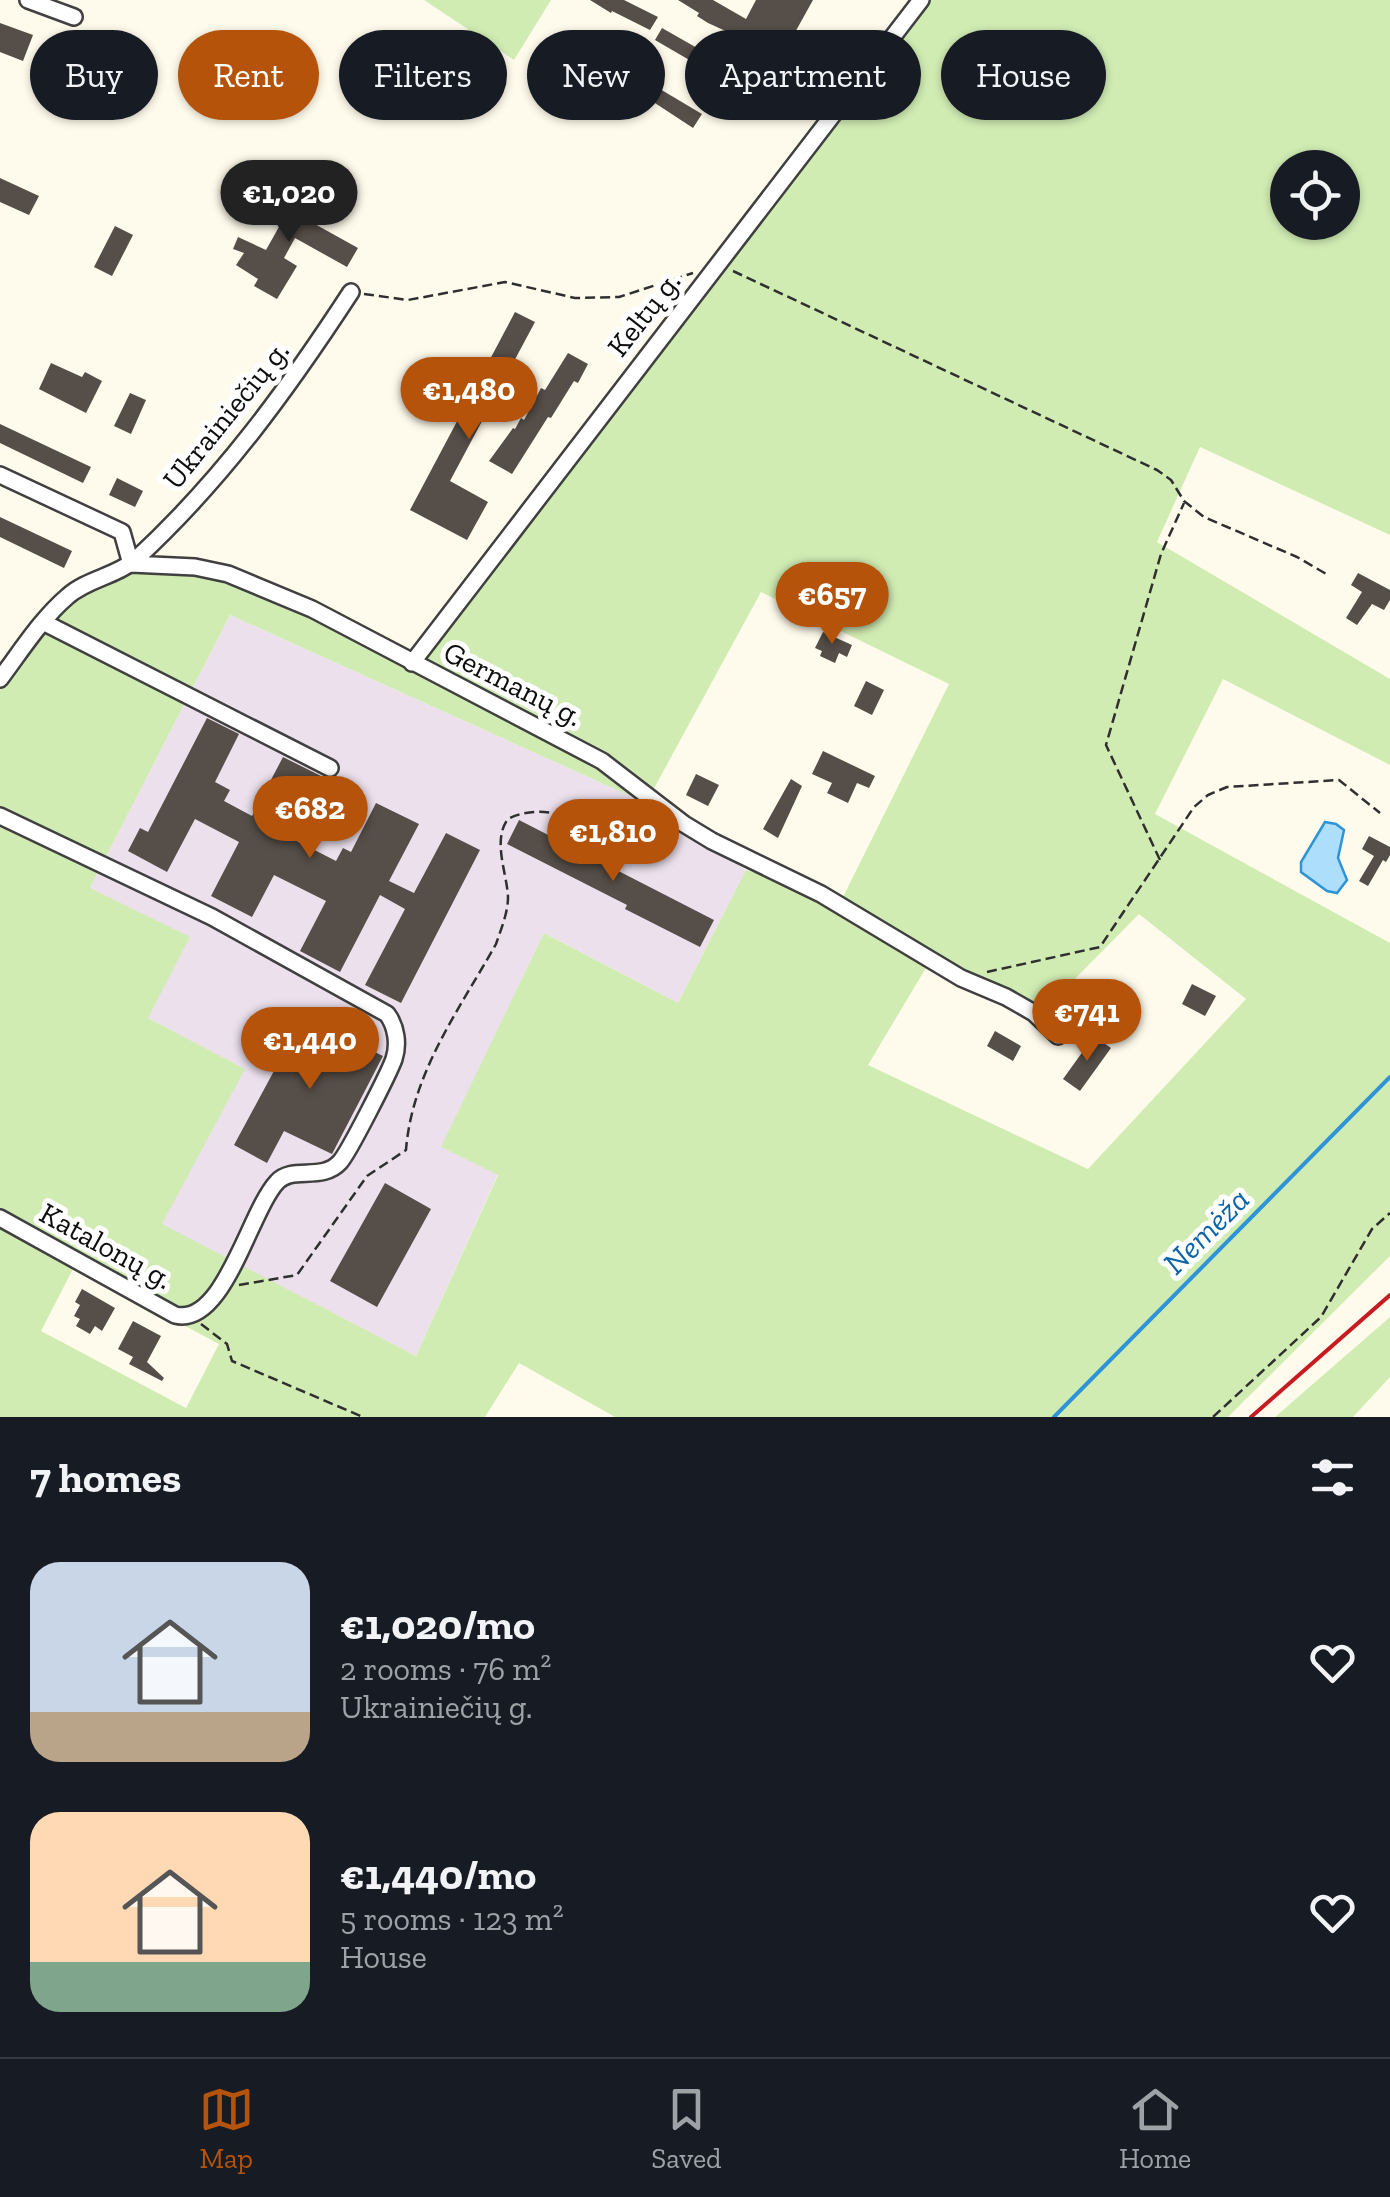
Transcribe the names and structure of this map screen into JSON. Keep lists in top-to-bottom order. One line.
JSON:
{"streets":{"street":["Keltų g.","Ukrainiečių g.","Germanų g.","Katalonų g."]},"crossings":[["Keltų g.","Germanų g."],["Ukrainiečių g.","Germanų g."]],"water":["Nemėža"],"page":{"chip":["Buy","Rent","Filters","New","Apartment","House"],"price":["€1,020","€1,480","€657","€682","€1,810","€741","€1,440"],"heading":"7 homes","list":[{"name":"€1,020/mo","note":"2 rooms · 76 m² · Ukrainiečių g."},{"name":"€1,440/mo","note":"5 rooms · 123 m² · House"}],"tabs":["Map","Saved","Home"]}}
